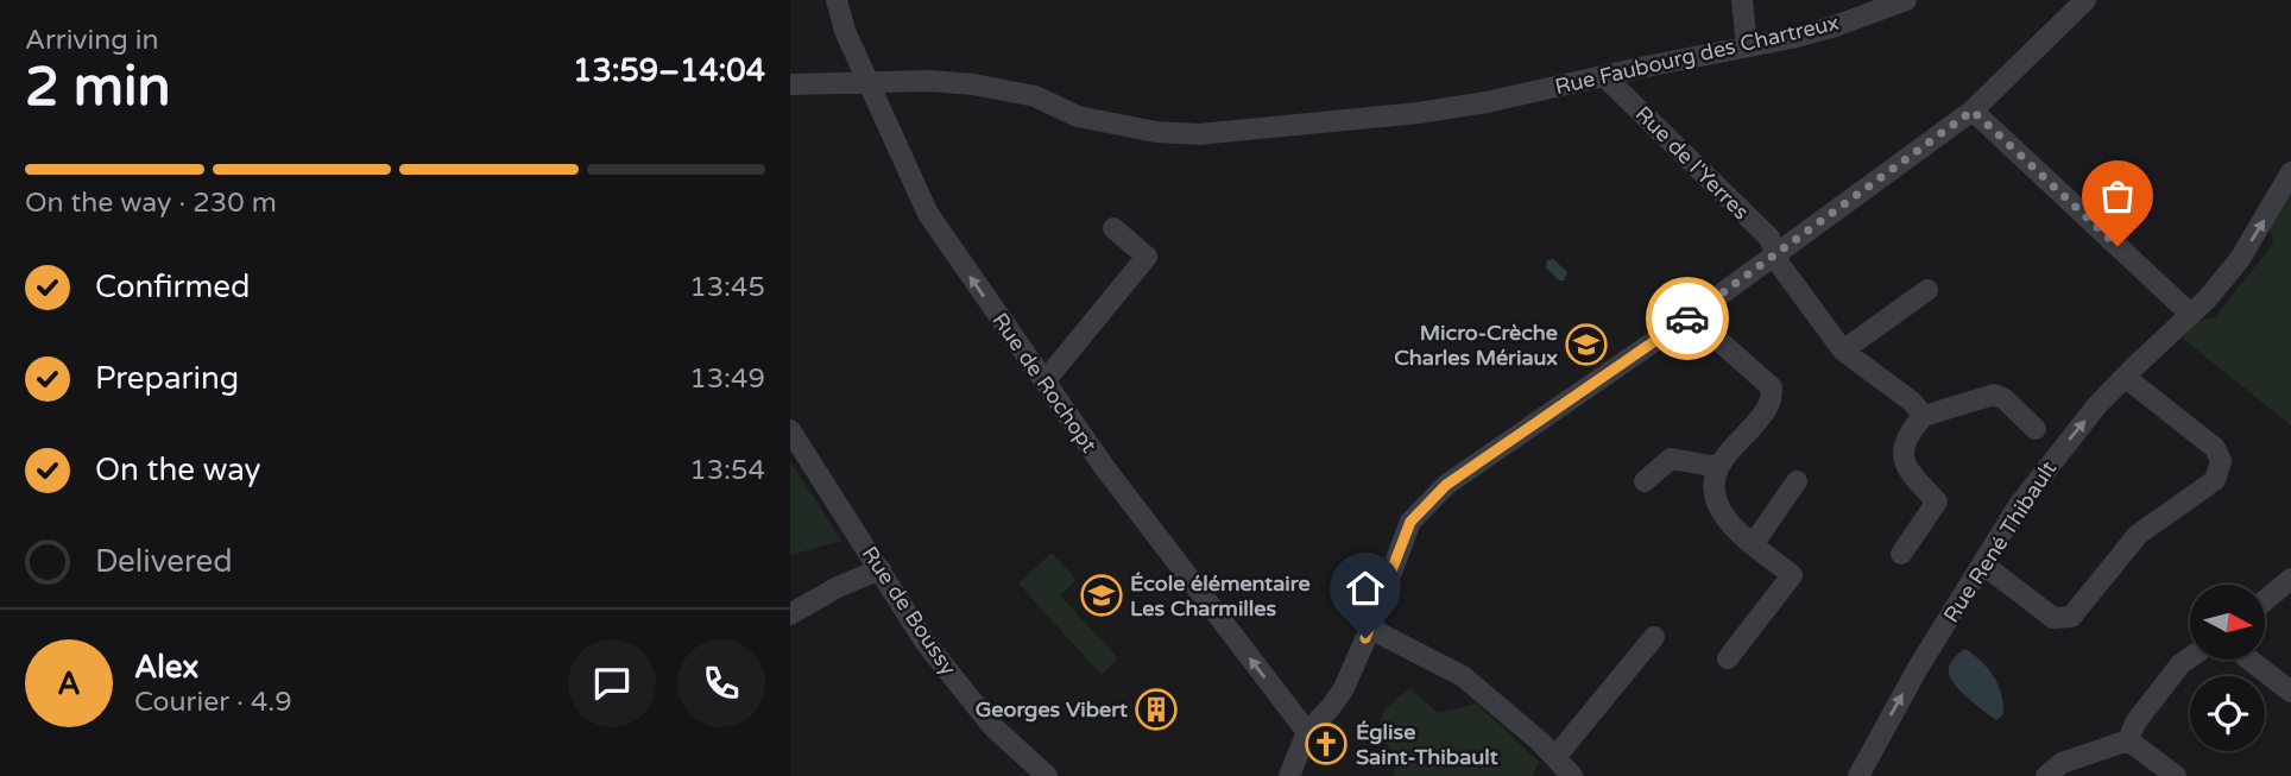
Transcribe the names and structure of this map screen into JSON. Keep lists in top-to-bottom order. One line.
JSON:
{"streets":{"street":["Rue Faubourg des Chartreux","Rue de l'Yerres","Rue de Rochopt","Rue René Thibault","Rue de Boussy"]},"crossings":[["Rue Faubourg des Chartreux","Rue de l'Yerres"],["Rue Faubourg des Chartreux","Rue de Rochopt"]],"one_way":["Rue de Rochopt","Rue René Thibault"],"places":{"school or university":["Micro-Crèche Charles Mériaux","École élémentaire Les Charmilles"],"building":["Georges Vibert"],"church":["Église Saint-Thibault"]},"north":"right","page":{"heading":["2 min","Arriving in","13:59–14:04"],"panel":["Alex","Courier · 4.9"],"bar":"On the way · 230 m","list":[["Confirmed","13:45"],["Preparing","13:49"],["On the way","13:54"],"Delivered"],"round":"A"}}
